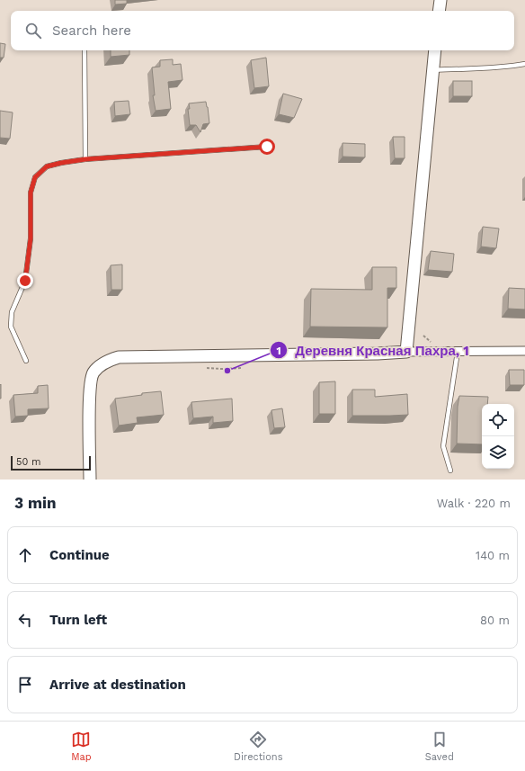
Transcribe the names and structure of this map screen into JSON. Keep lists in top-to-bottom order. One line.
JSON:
{"places":["Деревня Красная Пахра, 1"],"scale_bar":"50 m","page":{"search":"Search here","scale":"50 m","heading":["3 min","Walk · 220 m"],"list":[["Continue","140 m"],["Turn left","80 m"],"Arrive at destination"],"nav":["Map","Directions","Saved"]}}
